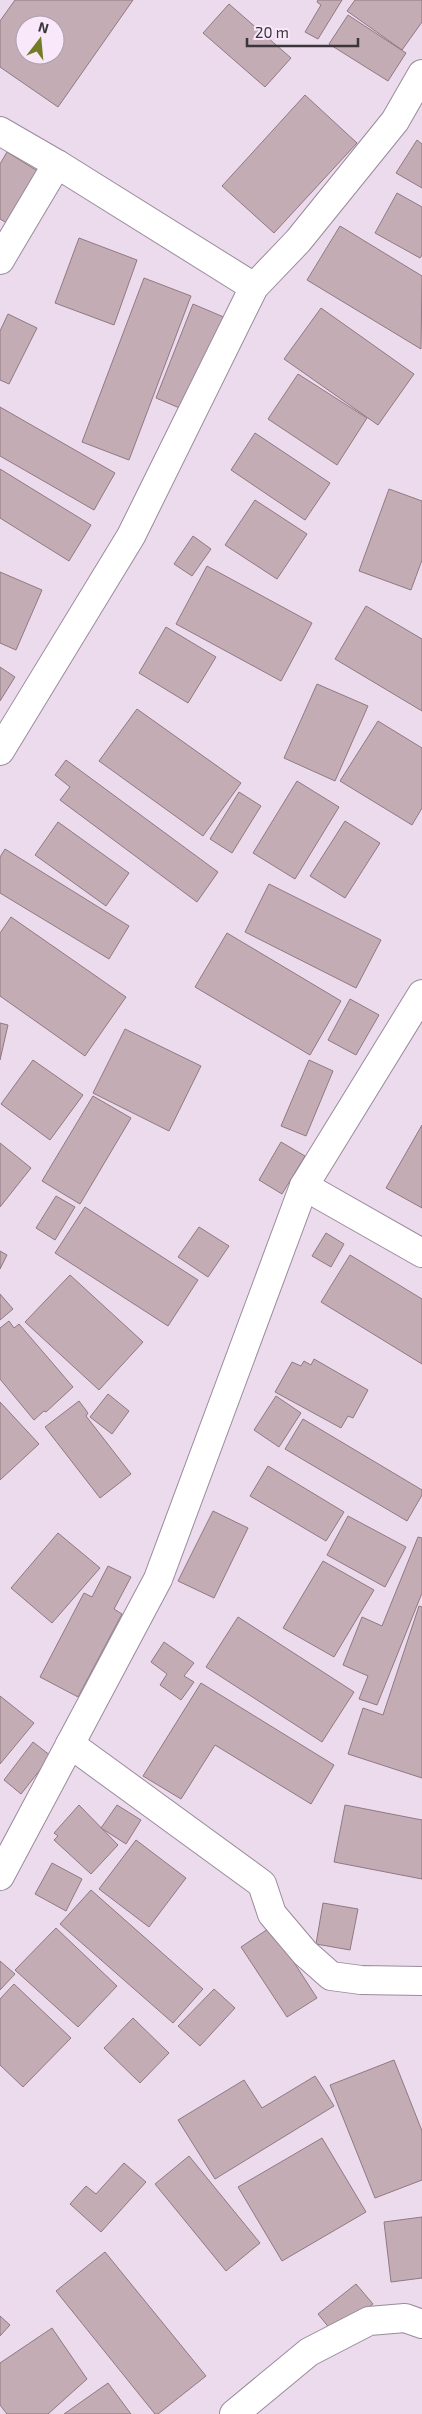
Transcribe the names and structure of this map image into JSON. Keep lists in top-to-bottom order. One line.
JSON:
{"scale_bar":"20 m","north":"top"}
